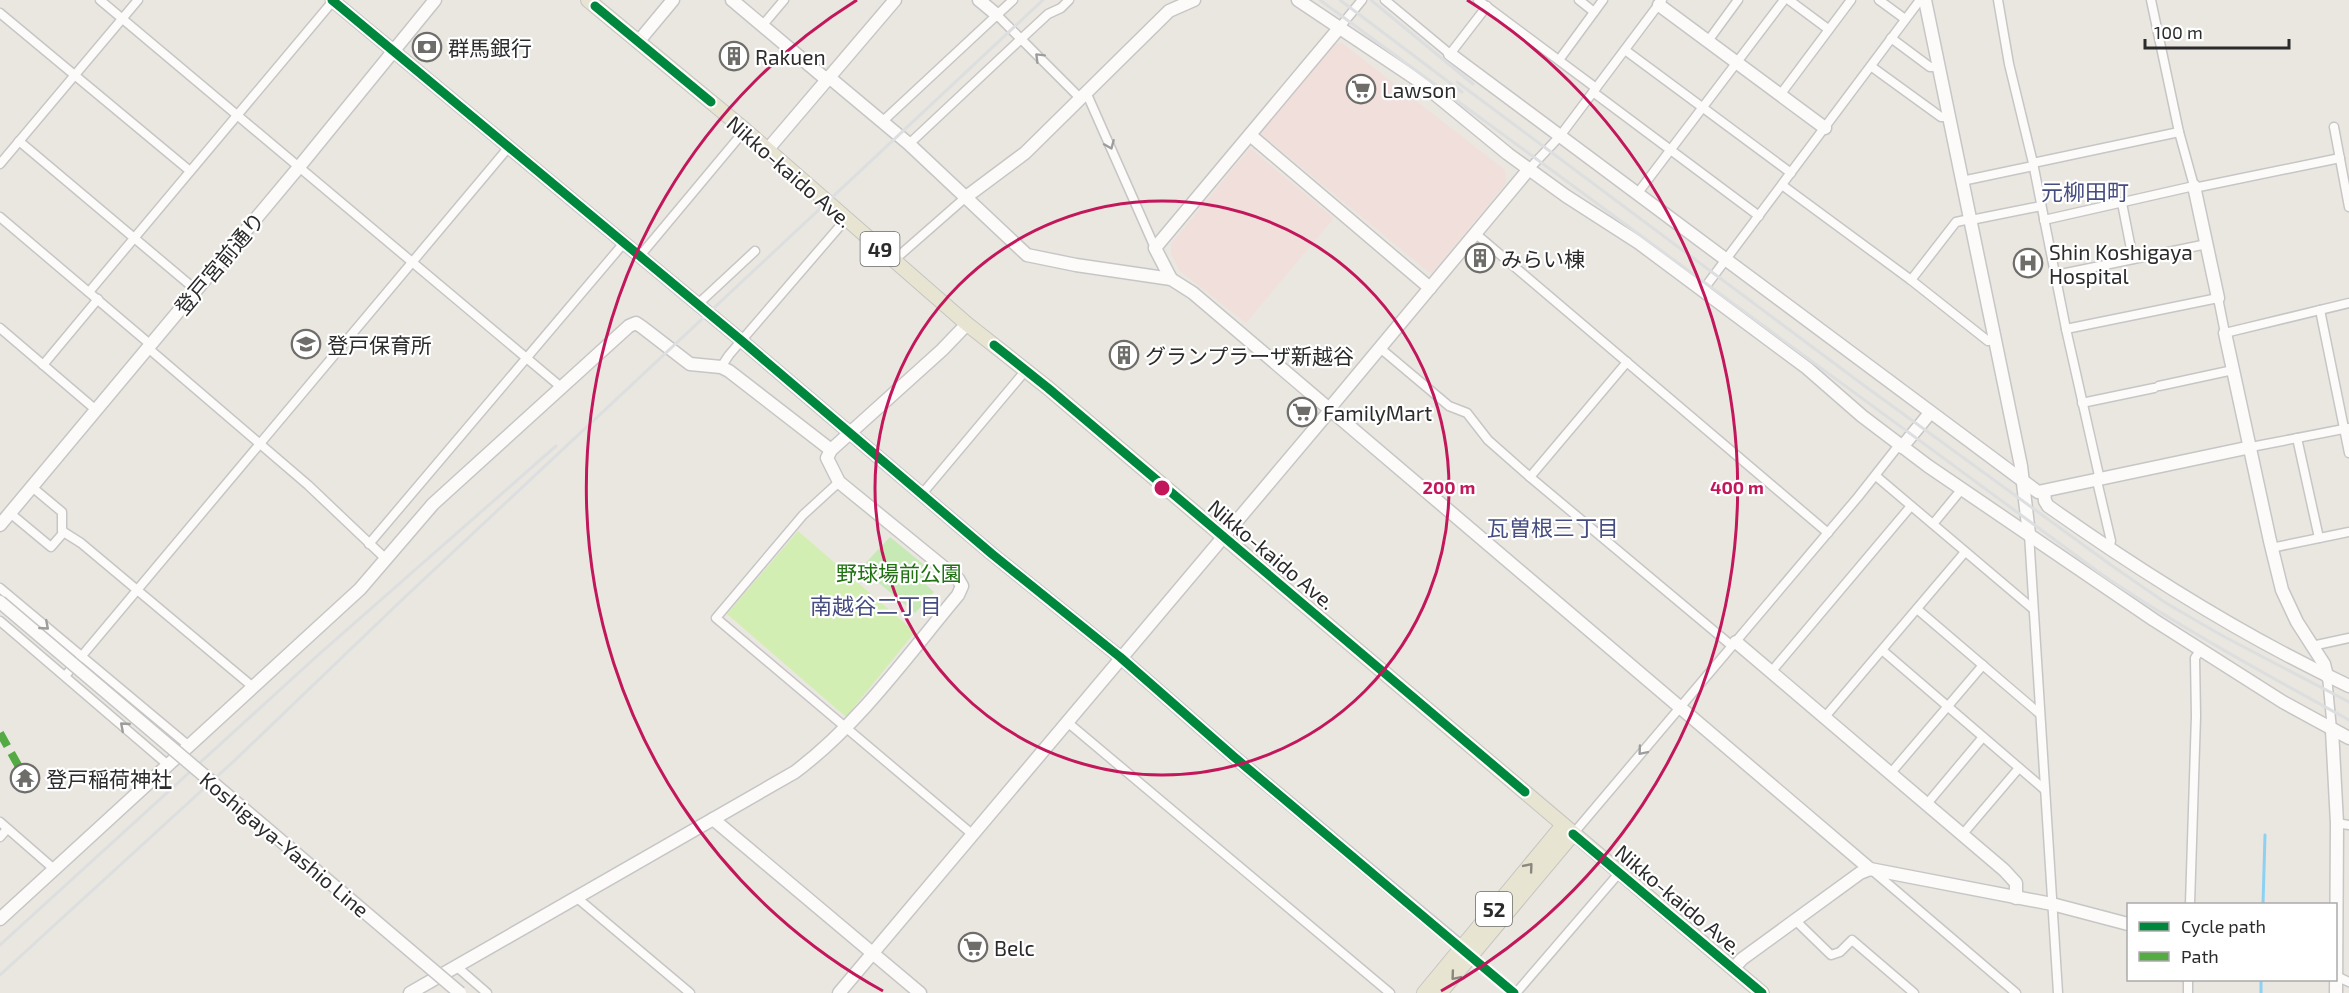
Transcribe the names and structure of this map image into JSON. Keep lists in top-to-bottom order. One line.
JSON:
{"streets":{"main road":["Nikko-kaido Ave.","49","52"],"street":["登戸宮前通り","Koshigaya-Yashio Line"]},"crossings":[["Nikko-kaido Ave.","52"]],"districts":["元柳田町","瓦曽根三丁目","南越谷二丁目"],"parks":["野球場前公園"],"places":{"bank":["群馬銀行"],"building":["Rakuen","みらい棟","グランプラーザ新越谷"],"supermarket":["Lawson","FamilyMart","Belc"],"hospital":["Shin Koshigaya Hospital"],"school or university":["登戸保育所"],"temple":["登戸稲荷神社"]},"legend":["Cycle path","Path"],"scale_bar":"100 m","rings":["200 m","400 m"]}
